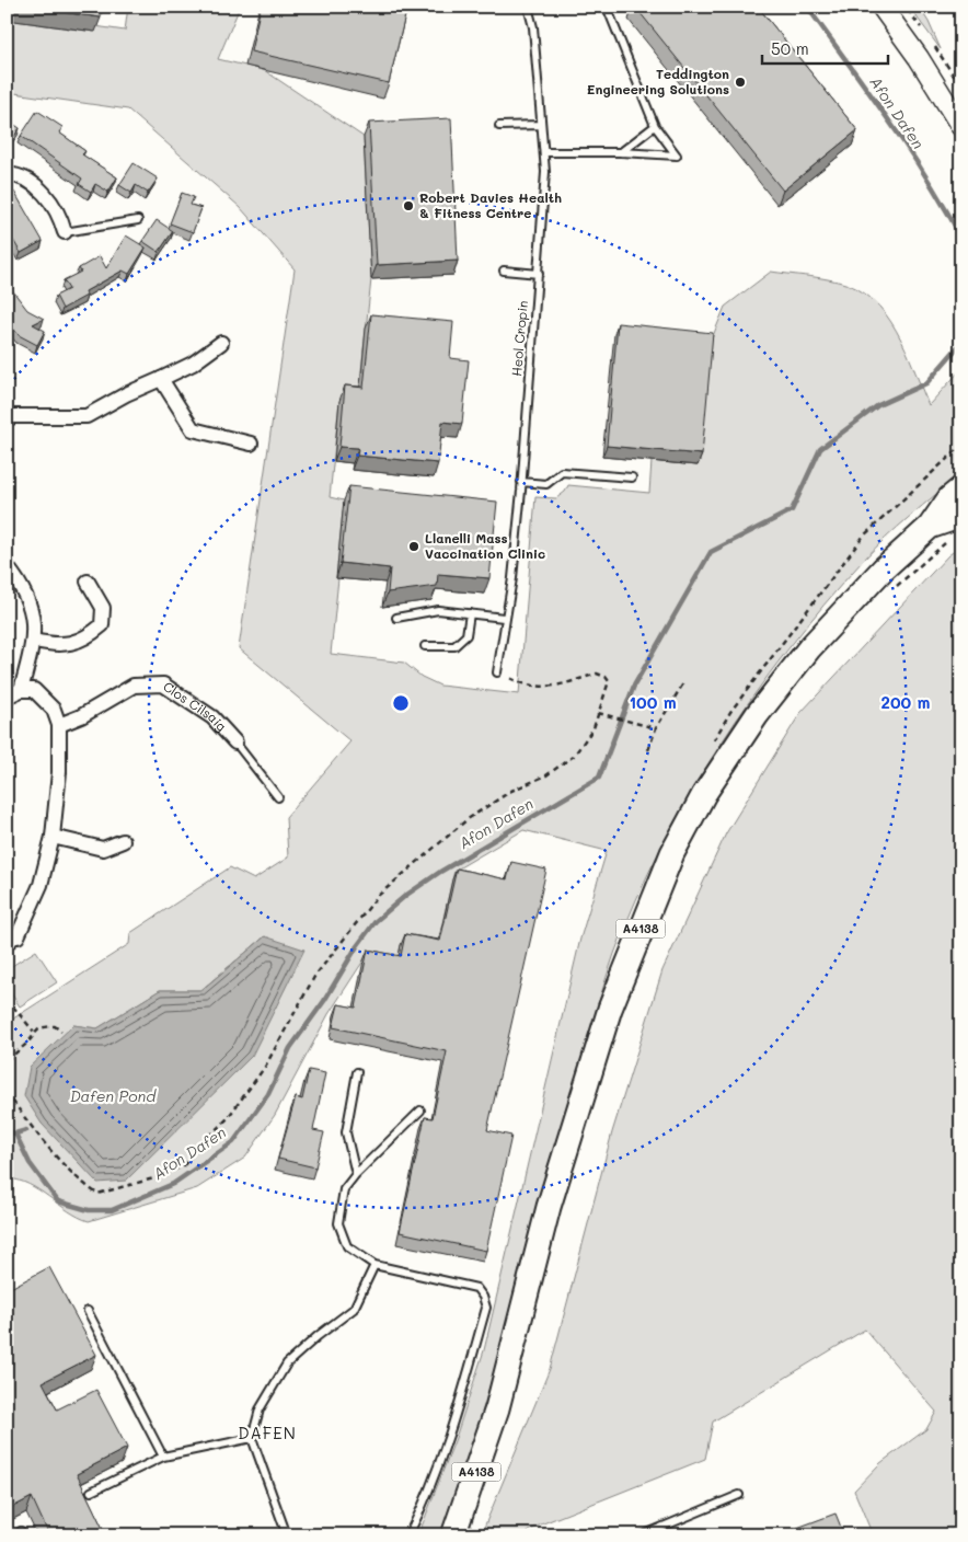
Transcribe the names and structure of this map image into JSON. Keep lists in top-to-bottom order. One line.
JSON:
{"streets":{"highway":["A4138"],"street":["Clos Cilsaig"],"lane":["Heol Cropin"]},"districts":["DAFEN"],"water":["Afon Dafen","Dafen Pond"],"places":["Teddington Engineering Solutions","Robert Davies Health & Fitness Centre","Llanelli Mass Vaccination Clinic"],"scale_bar":"50 m","rings":["100 m","200 m"]}
